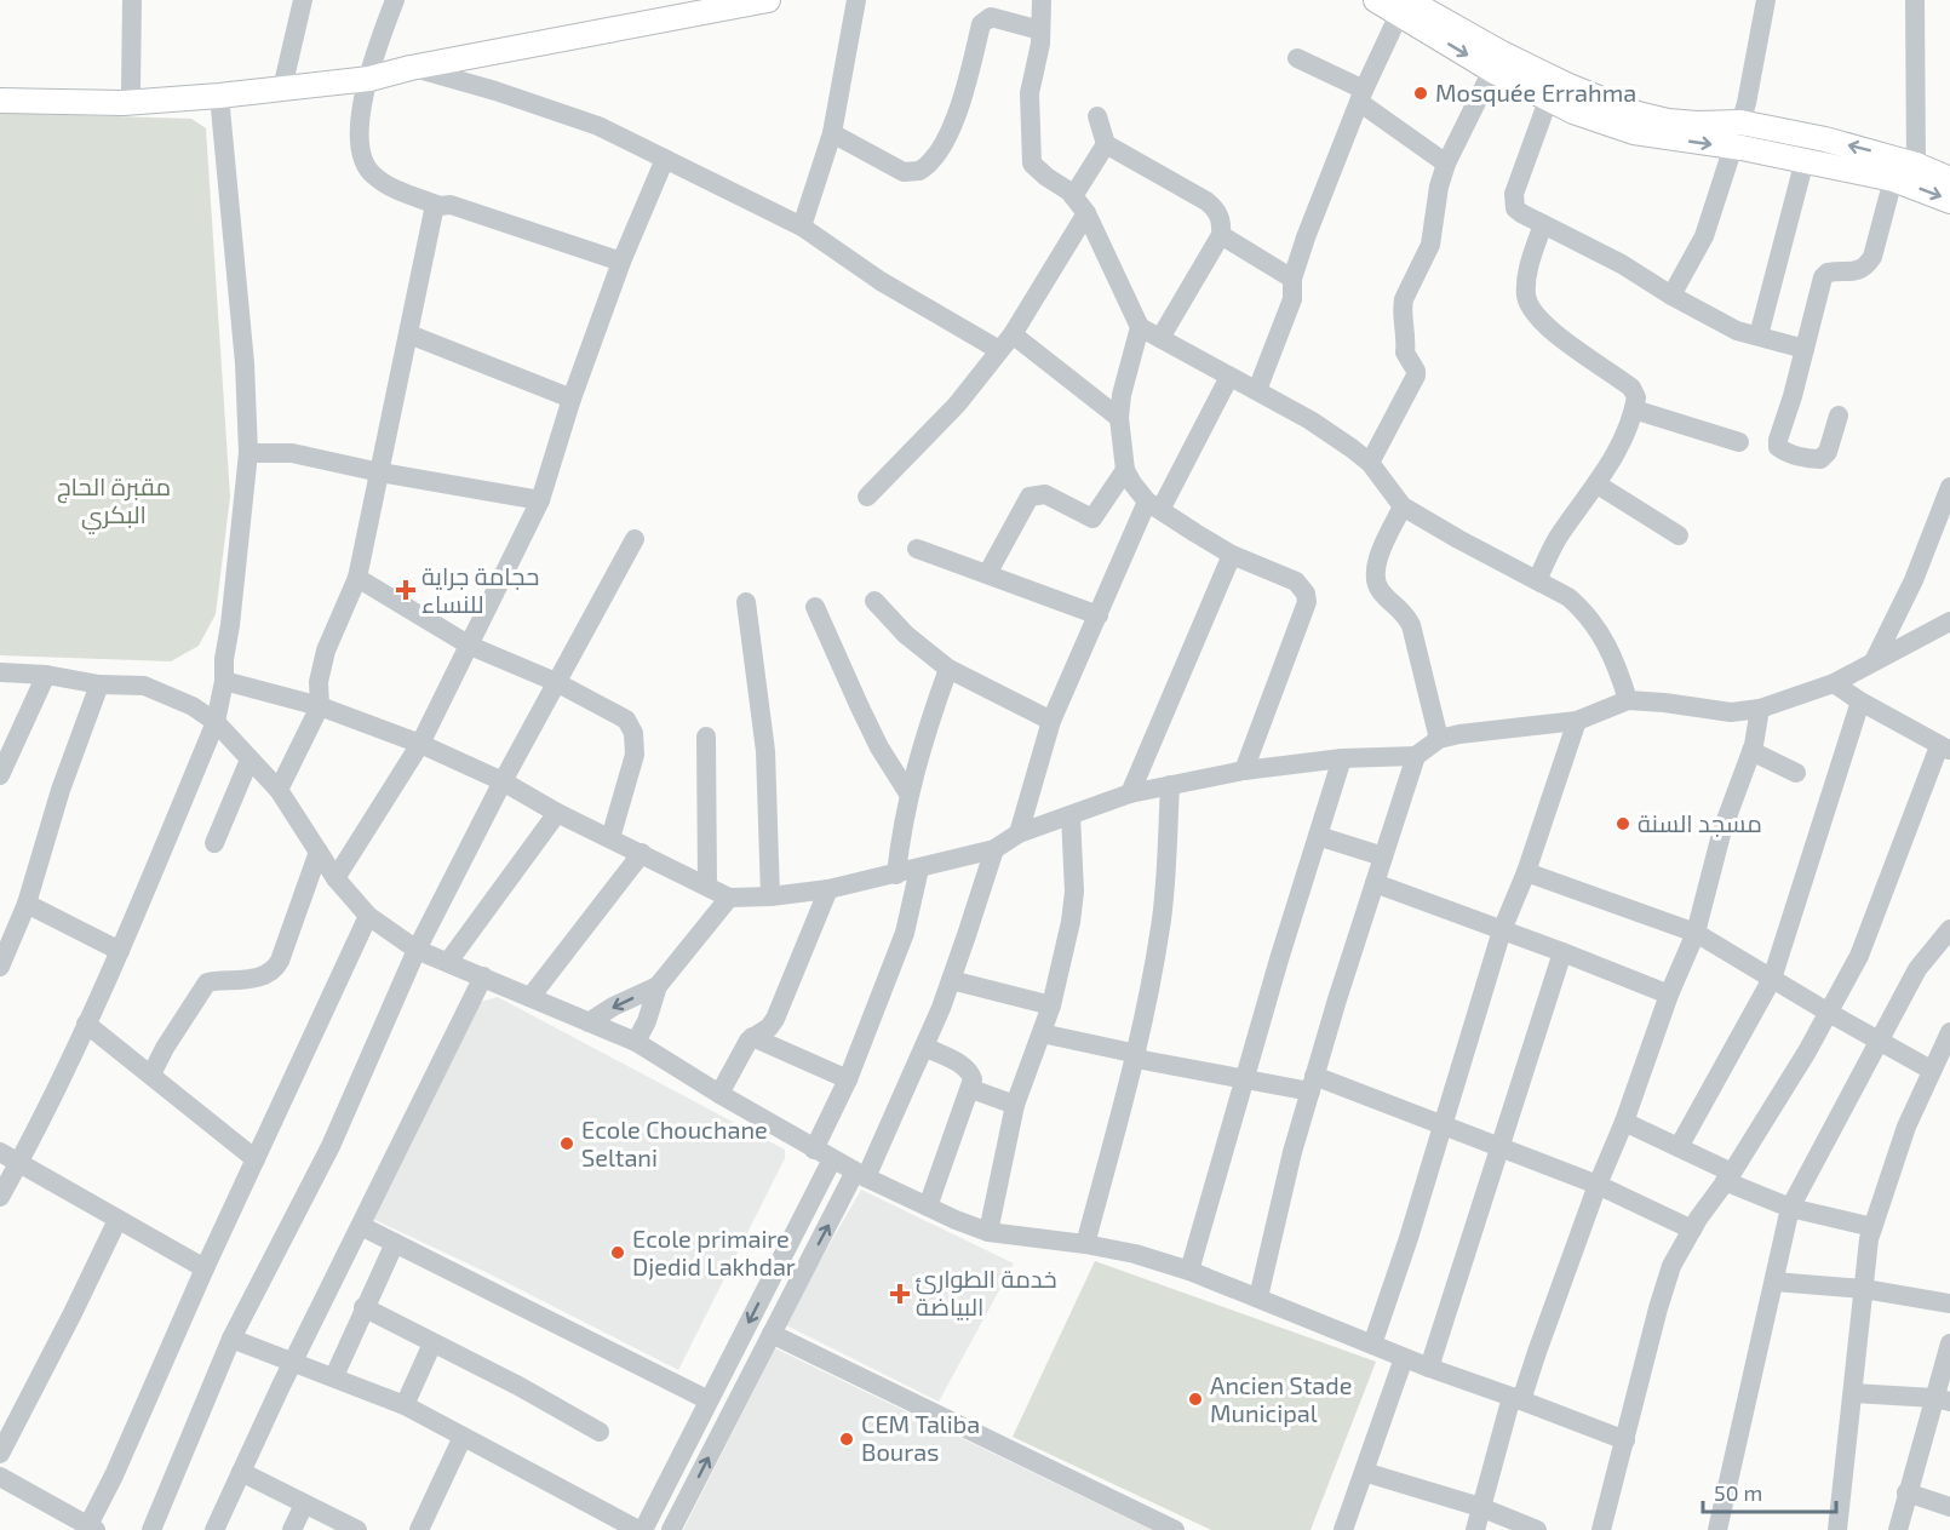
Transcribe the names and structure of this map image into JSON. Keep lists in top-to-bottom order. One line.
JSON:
{"parks":["مقبرة الحاج البكري"],"places":{"other":["Mosquée Errahma","مسجد السنة","Ecole Chouchane Seltani","Ecole primaire Djedid Lakhdar","Ancien Stade Municipal","CEM Taliba Bouras"],"health":["حجامة جراية للنساء","خدمة الطوارئ البياضة"]},"scale_bar":"50 m"}
